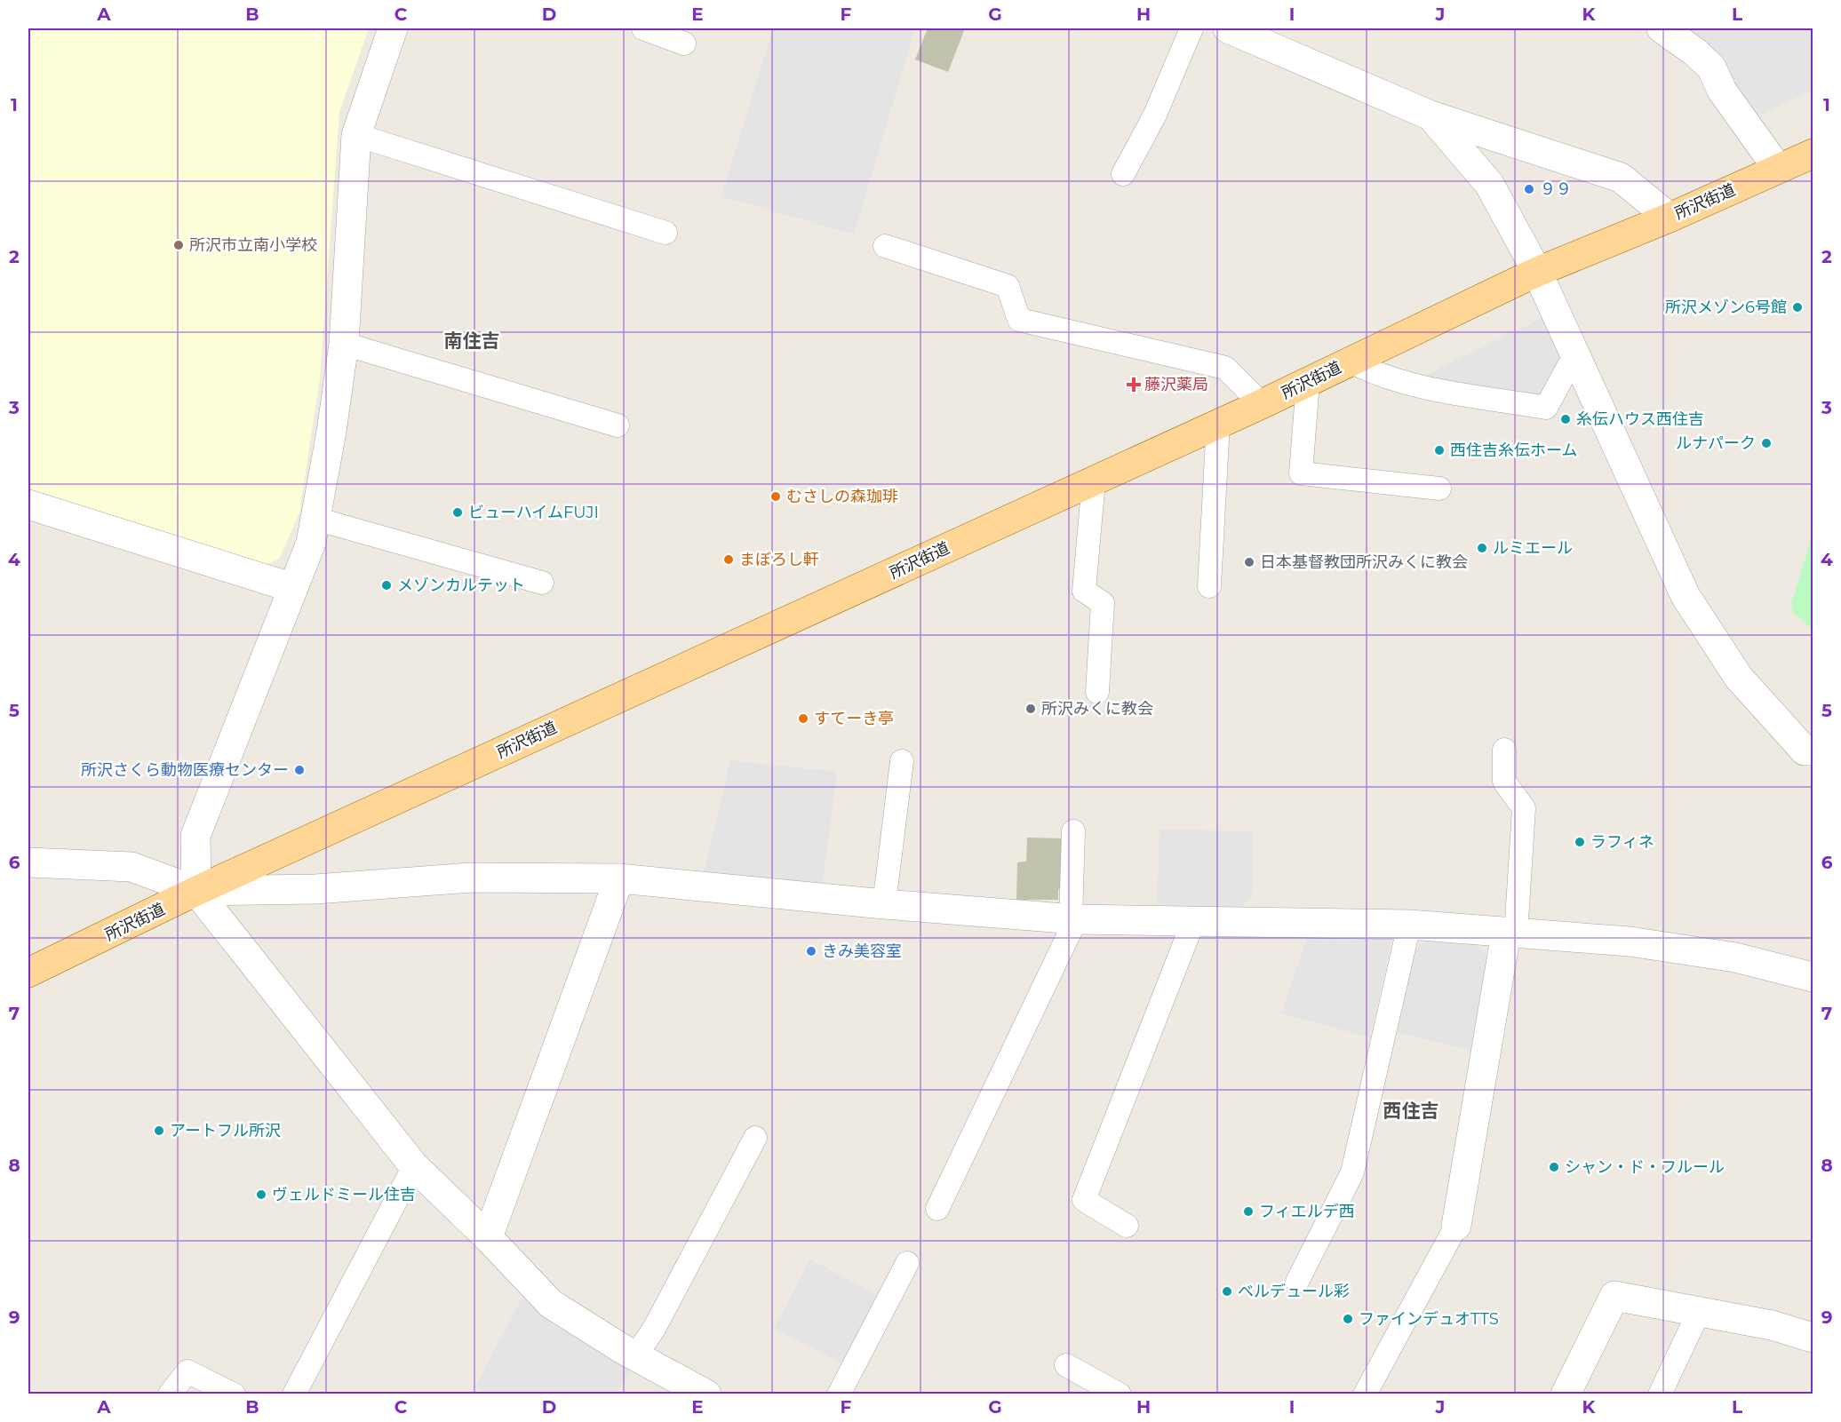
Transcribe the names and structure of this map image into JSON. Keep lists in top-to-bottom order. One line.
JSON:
{"streets":{"main road":["所沢街道"]},"districts":["南住吉","西住吉"],"places":{"other":["９９","所沢市立南小学校","所沢メゾン6号館","糸伝ハウス西住吉","ルナパーク","西住吉糸伝ホーム","むさしの森珈琲","ビューハイムFUJI","ルミエール","まぼろし軒","日本基督教団所沢みくに教会","メゾンカルテット","所沢みくに教会","すてーき亭","所沢さくら動物医療センター","ラフィネ","きみ美容室","アートフル所沢","シャン・ド・フルール","ヴェルドミール住吉","フィエルデ西","ベルデュール彩","ファインデュオTTS"],"health":["藤沢薬局"]},"grid":{"columns":["A","B","C","D","E","F","G","H","I","J","K","L"],"rows":["1","2","3","4","5","6","7","8","9"]}}
